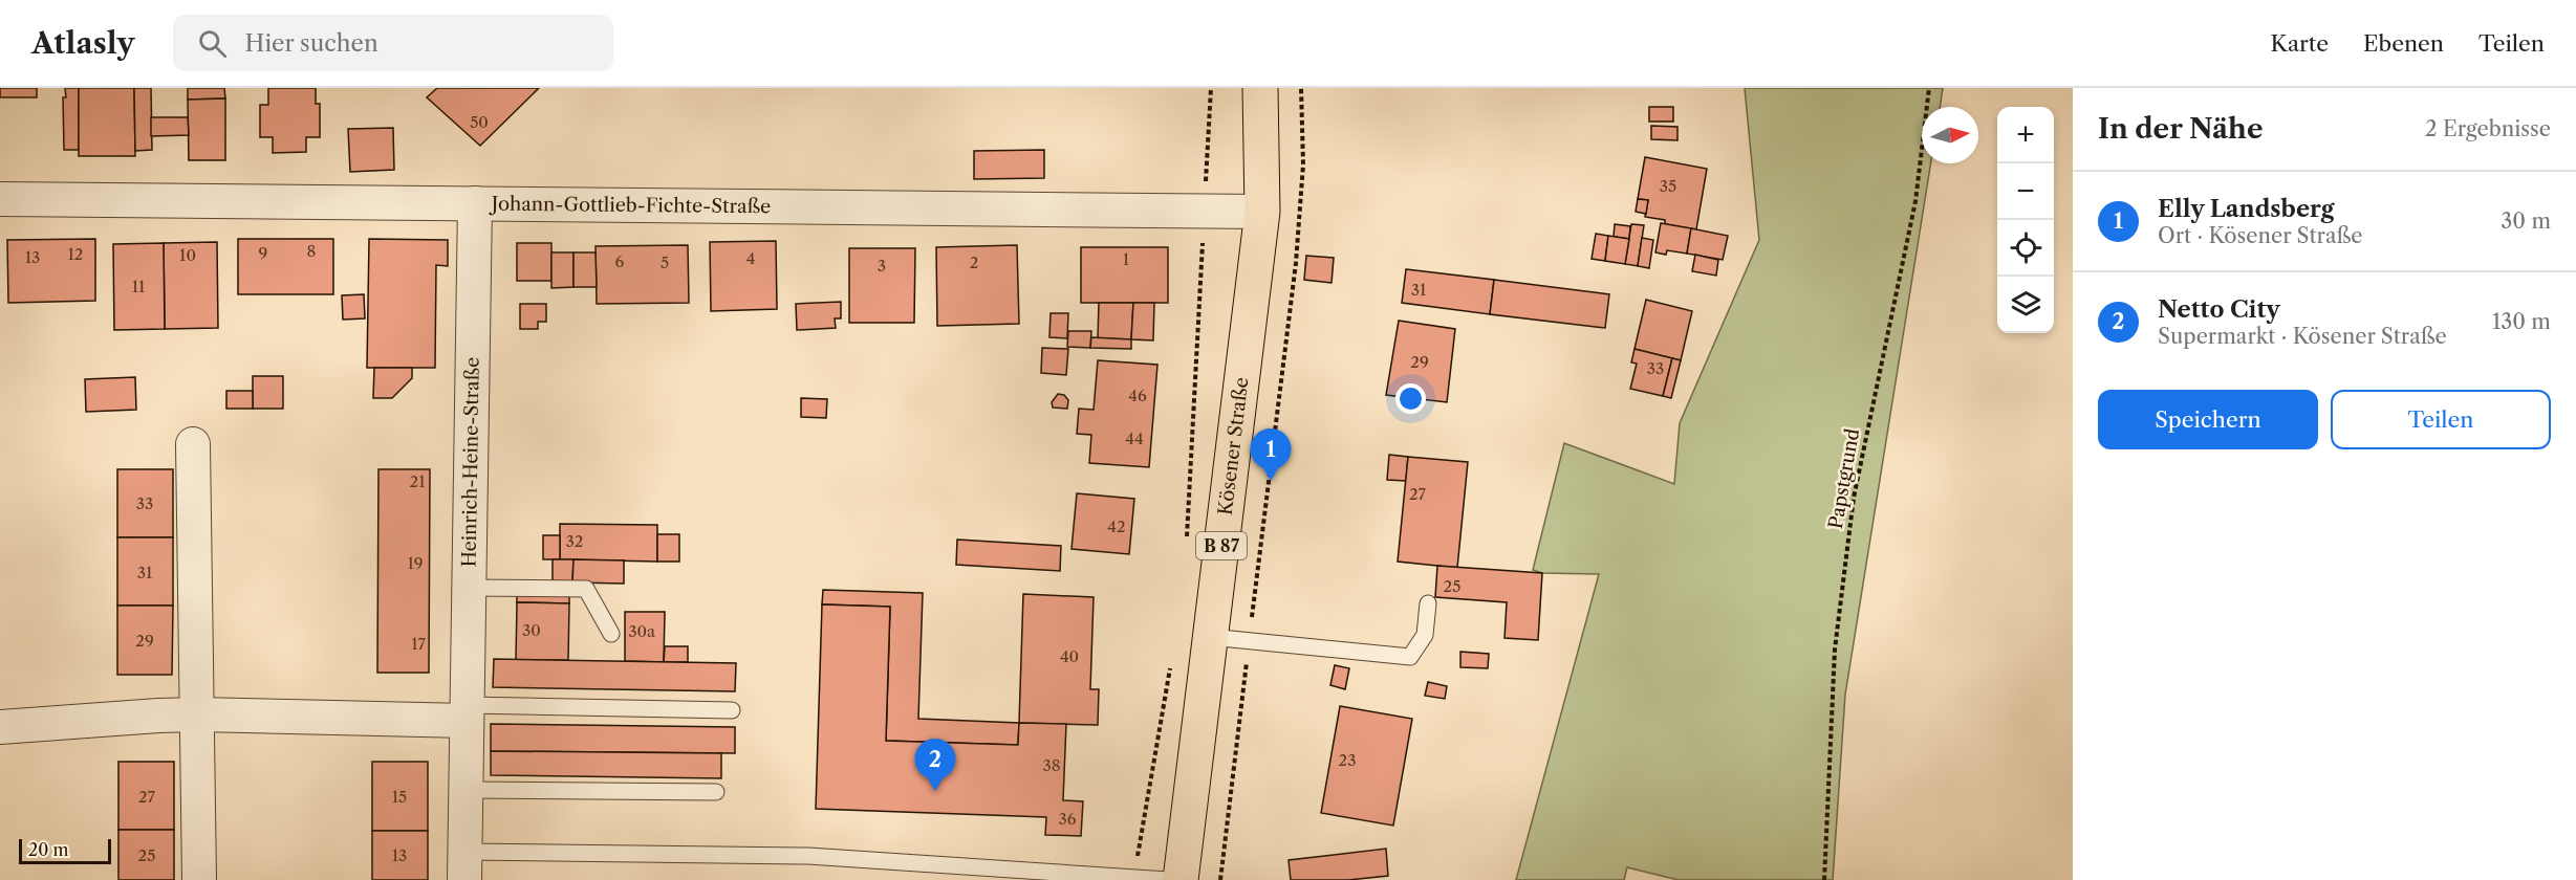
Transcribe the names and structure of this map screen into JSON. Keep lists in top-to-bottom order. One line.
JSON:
{"streets":{"main road":["Kösener Straße","B 87"],"street":["Johann-Gottlieb-Fichte-Straße","Heinrich-Heine-Straße"],"path":["Papstgrund"]},"crossings":[["Johann-Gottlieb-Fichte-Straße","Kösener Straße"],["Johann-Gottlieb-Fichte-Straße","Heinrich-Heine-Straße"]],"house_numbers":["50","35","8","9","12","10","13","4","1","6","5","2","3","11","31","29","33","46","44","21","27","33","42","32","19","31","25","30","30a","29","17","40","23","38","27","15","36","25","13"],"scale_bar":"20 m","north":"right","page":{"header":"Atlasly","search":"Hier suchen","nav":["Karte","Ebenen","Teilen"],"heading":["In der Nähe","2 Ergebnisse"],"map_buttons":["+","−"],"list":[{"mark":"1","name":"Elly Landsberg","note":"Ort · Kösener Straße","value":"30 m"},{"mark":"2","name":"Netto City","note":"Supermarkt · Kösener Straße","value":"130 m"}],"buttons":["Speichern","Teilen"],"pins":["1","2"],"scale":"20 m"}}
